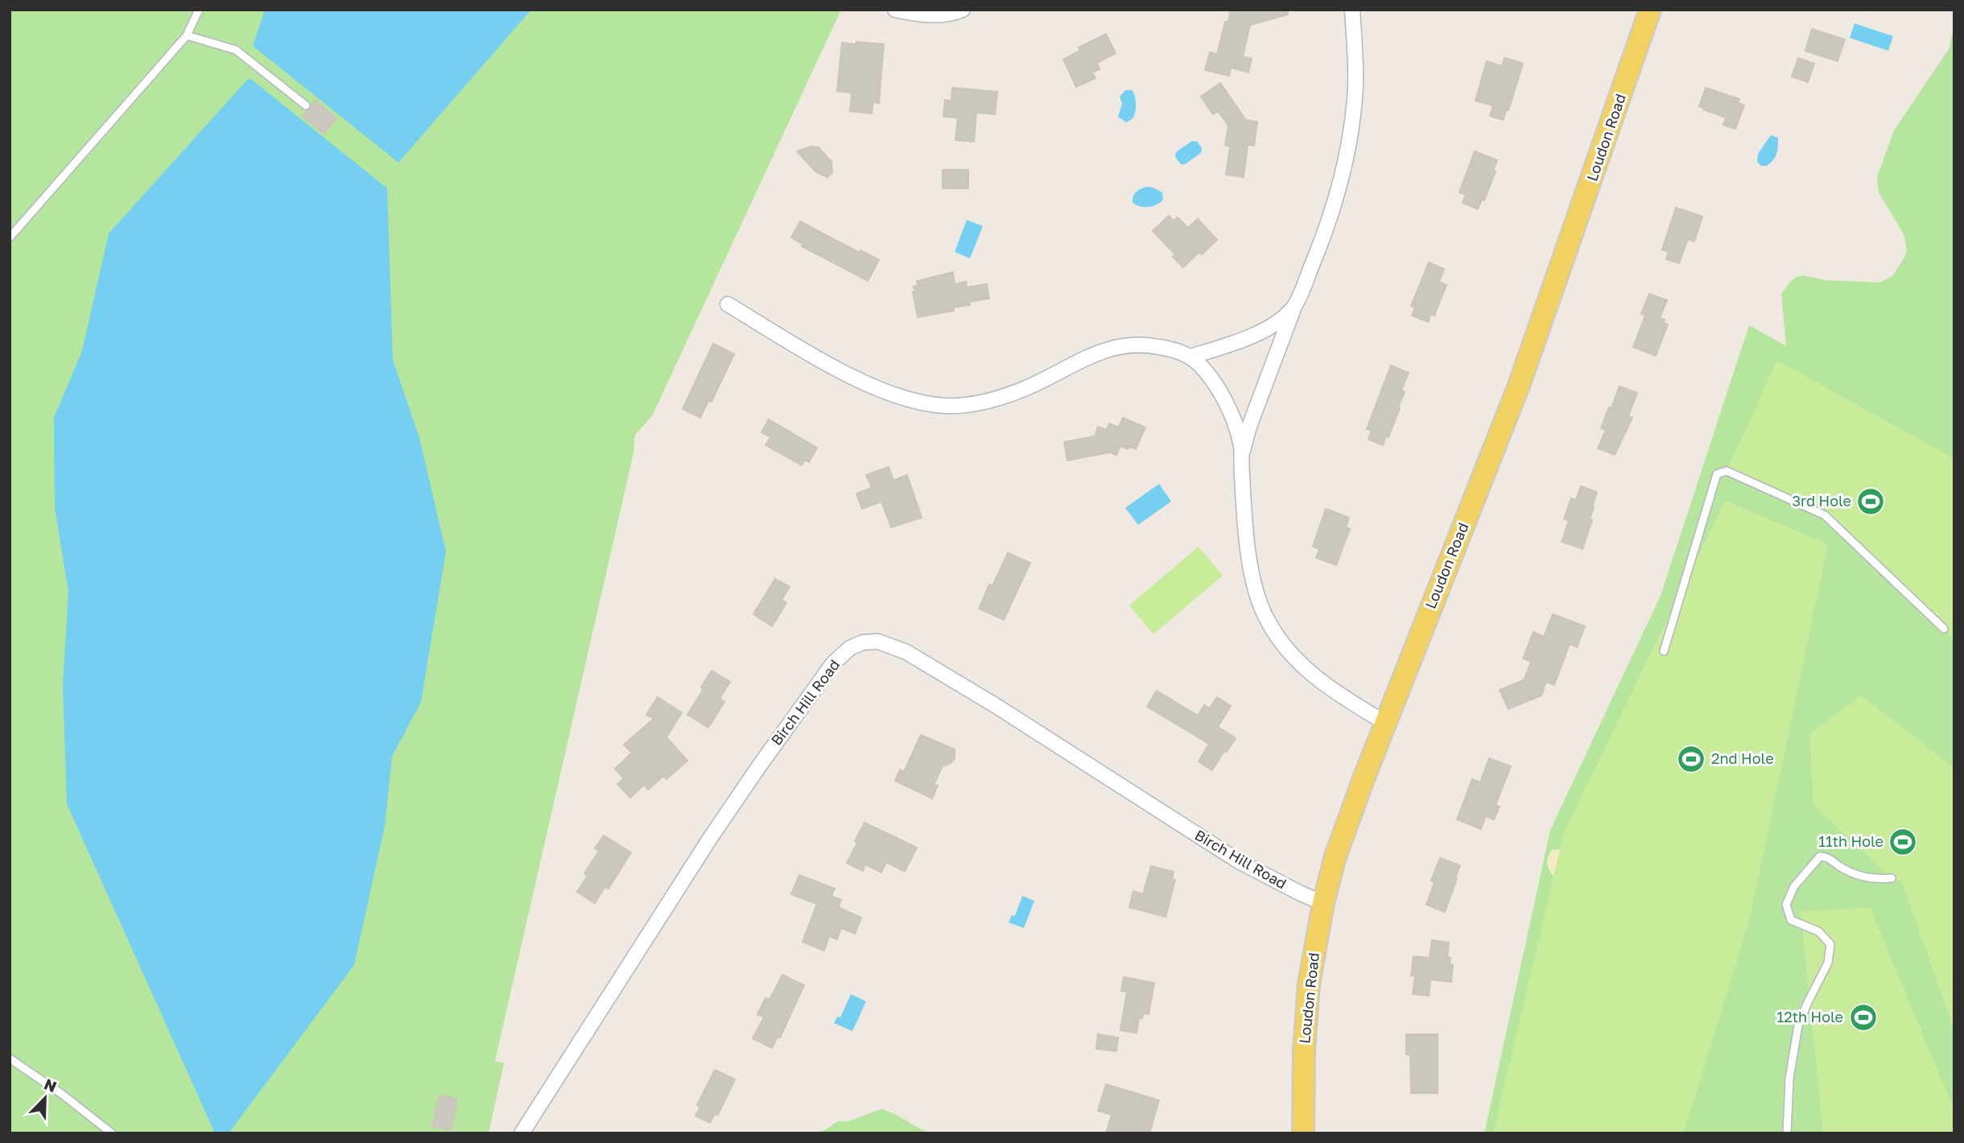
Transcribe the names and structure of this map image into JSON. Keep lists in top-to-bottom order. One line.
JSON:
{"streets":{"main road":["Loudon Road"],"street":["Birch Hill Road"]},"crossings":[["Loudon Road","Birch Hill Road"]],"places":{"sports":["3rd Hole","2nd Hole","11th Hole","12th Hole"]},"north":"top right"}
